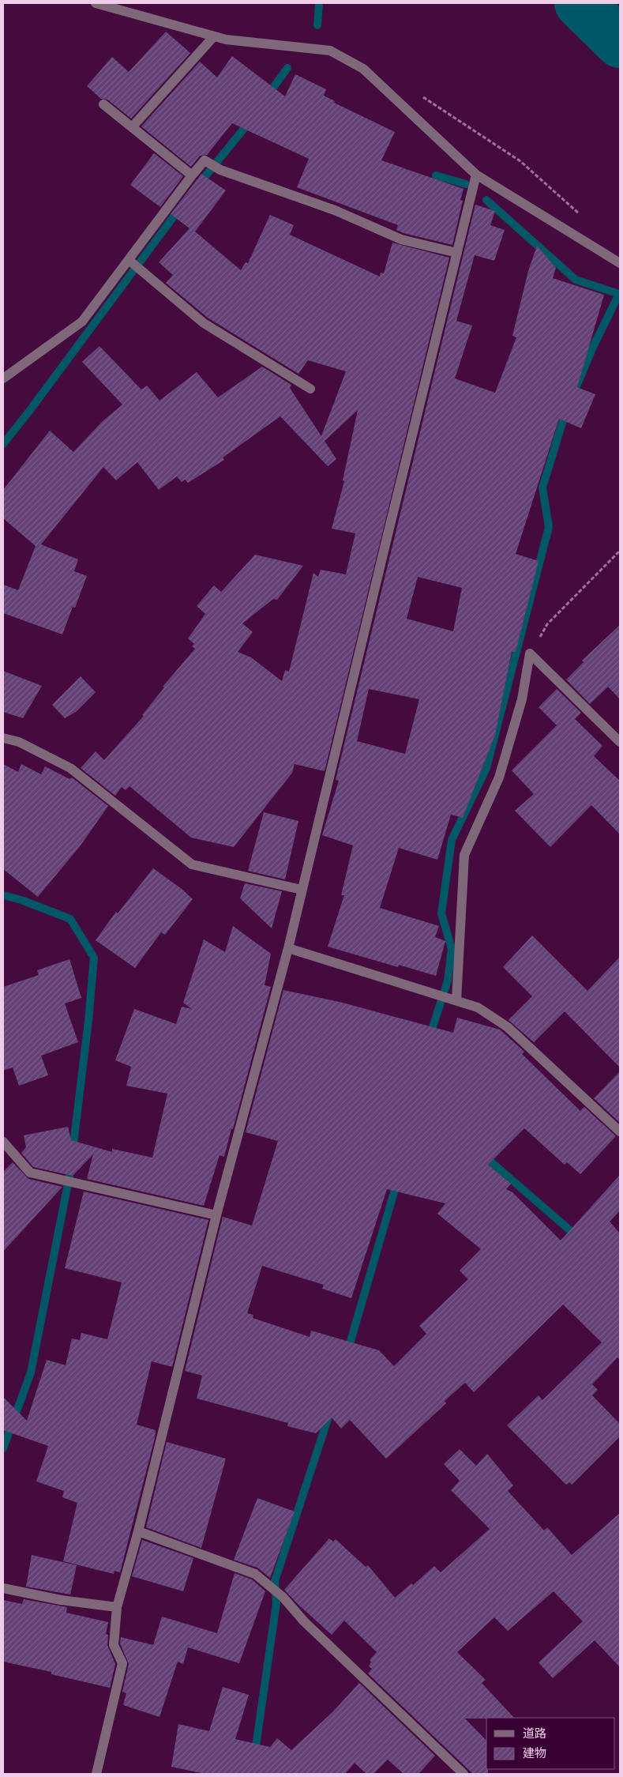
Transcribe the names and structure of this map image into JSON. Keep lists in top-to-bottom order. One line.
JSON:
{"legend":["道路","建物"]}
